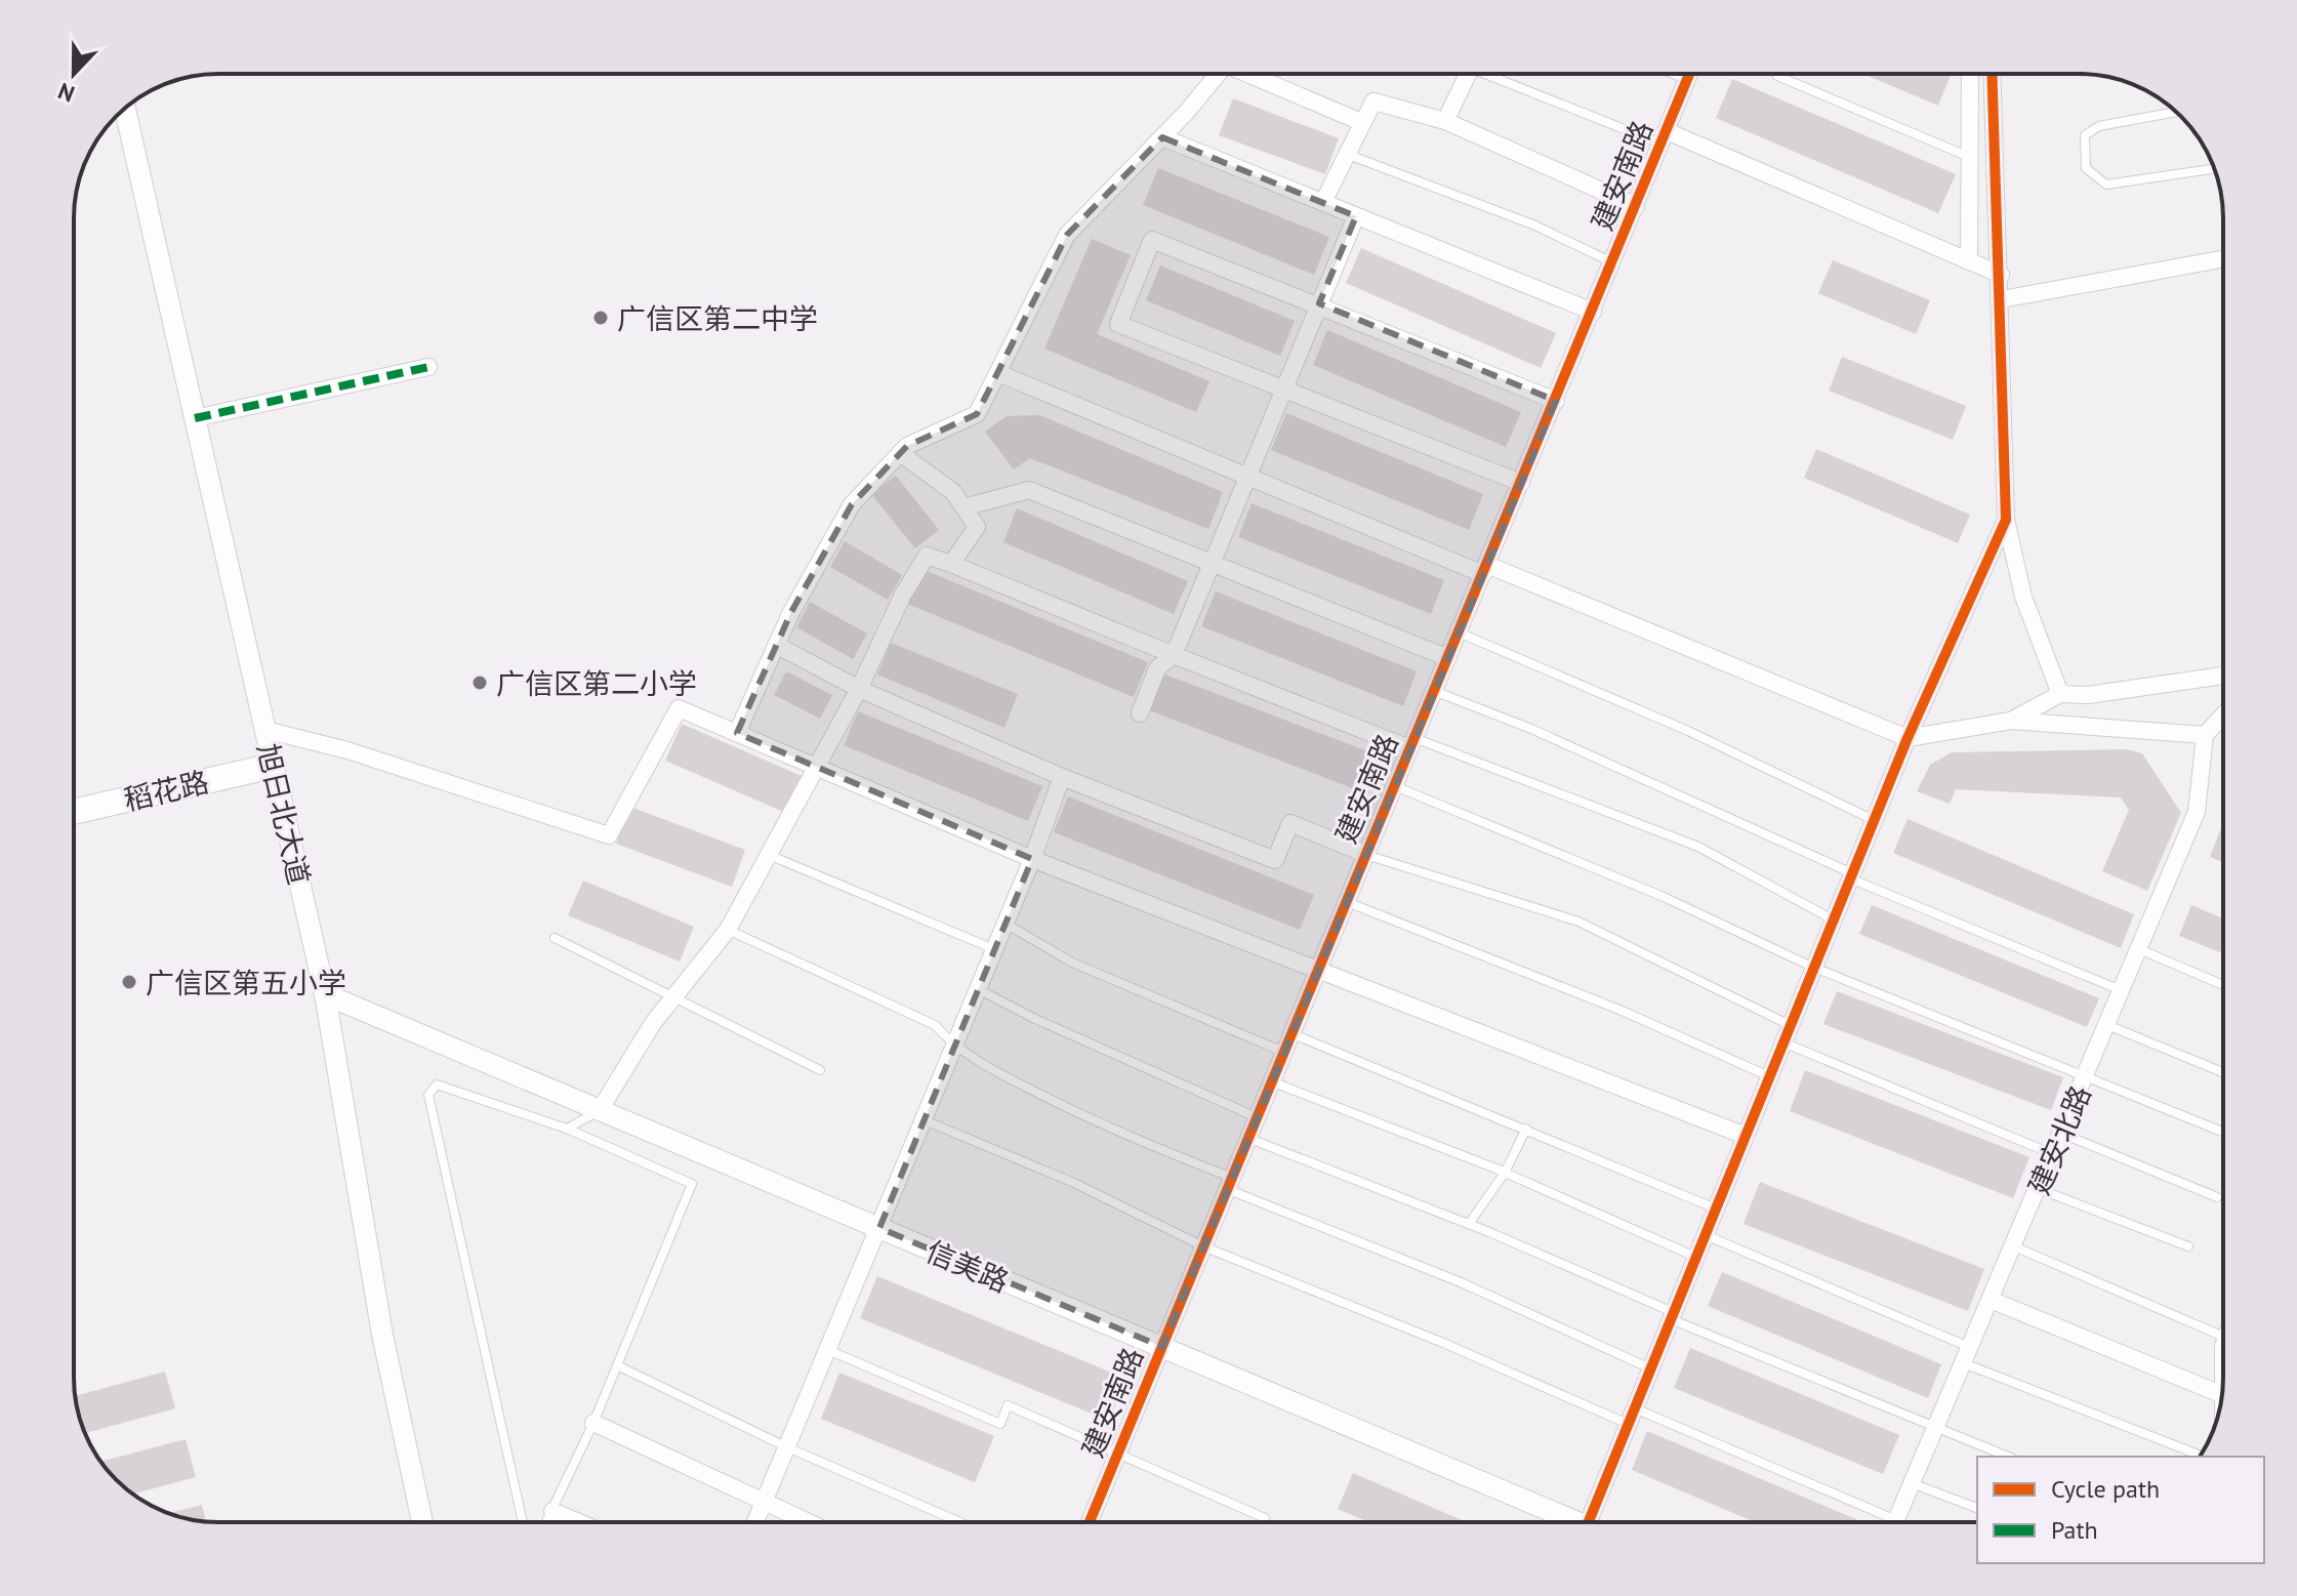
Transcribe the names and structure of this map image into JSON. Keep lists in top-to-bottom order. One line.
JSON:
{"streets":{"main road":["稻花路"],"street":["建安南路","旭日北大道","建安北路","信美路"]},"crossings":[["建安南路","信美路"],["稻花路","旭日北大道"],["旭日北大道","信美路"]],"places":["广信区第二中学","广信区第二小学","广信区第五小学"],"legend":["Cycle path","Path"],"north":"bottom"}
